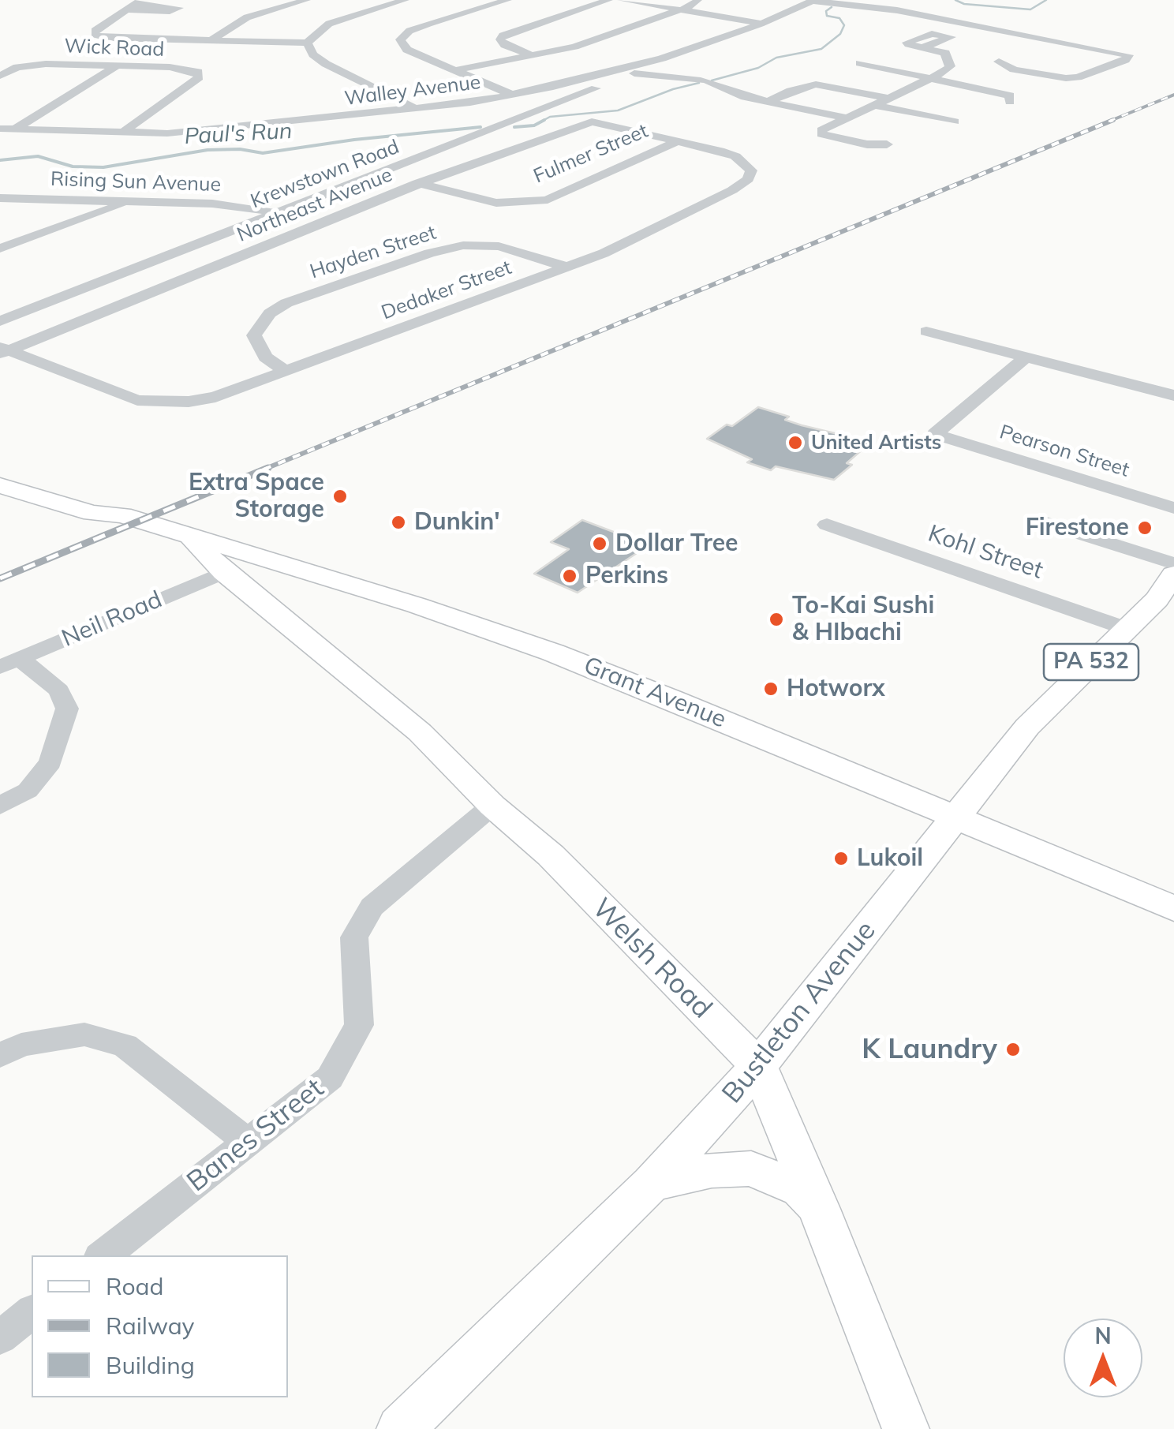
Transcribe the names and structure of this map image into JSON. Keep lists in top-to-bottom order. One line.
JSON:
{"streets":{"main road":["PA 532","Grant Avenue","Welsh Road","Bustleton Avenue"],"street":["Wick Road","Walley Avenue","Fulmer Street","Krewstown Road","Rising Sun Avenue","Northeast Avenue","Hayden Street","Dedaker Street","Pearson Street","Kohl Street","Neil Road","Banes Street"]},"crossings":[["Wick Road","Walley Avenue"],["Walley Avenue","Krewstown Road"],["Fulmer Street","Krewstown Road"],["Fulmer Street","Northeast Avenue"],["Fulmer Street","Dedaker Street"],["Krewstown Road","Rising Sun Avenue"],["Rising Sun Avenue","Northeast Avenue"],["Northeast Avenue","Dedaker Street"],["Hayden Street","Dedaker Street"],["Kohl Street","Bustleton Avenue"],["Neil Road","Welsh Road"],["Grant Avenue","Welsh Road"],["Grant Avenue","Bustleton Avenue"],["Welsh Road","Bustleton Avenue"],["Welsh Road","Banes Street"]],"water":["Paul's Run"],"places":["United Artists","Extra Space Storage","Dunkin'","Firestone","Dollar Tree","Perkins","To-Kai Sushi & HIbachi","Hotworx","Lukoil","K Laundry"],"legend":["Road","Railway","Building"],"north":"top"}
